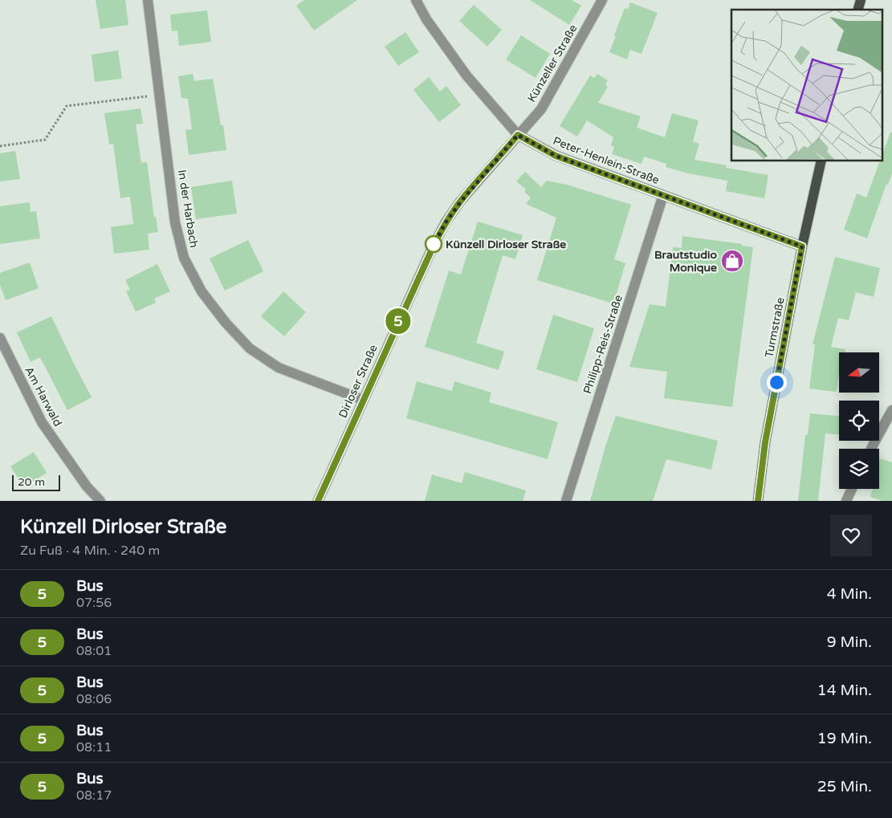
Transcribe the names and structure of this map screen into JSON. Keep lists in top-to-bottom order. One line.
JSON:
{"streets":{"main road":["Turmstraße"],"street":["Künzeller Straße","Peter-Henlein-Straße","In der Harbach","Philipp-Reis-Straße","Dirloser Straße","Am Harwald"]},"crossings":[["Künzeller Straße","Peter-Henlein-Straße"],["Künzeller Straße","Dirloser Straße"],["Peter-Henlein-Straße","Turmstraße"],["Peter-Henlein-Straße","Philipp-Reis-Straße"],["Peter-Henlein-Straße","Dirloser Straße"],["In der Harbach","Dirloser Straße"]],"places":{"other":["Künzell Dirloser Straße"],"shop":["Brautstudio Monique"]},"lines":["bus line 5"],"scale_bar":"20 m","north":"left","page":{"on_map":"5","scale":"20 m","heading":["Künzell Dirloser Straße","Zu Fuß · 4 Min. · 240 m"],"list":[{"mark":"5","name":"Bus","note":"07:56","value":"4 Min."},{"mark":"5","name":"Bus","note":"08:01","value":"9 Min."},{"mark":"5","name":"Bus","note":"08:06","value":"14 Min."},{"mark":"5","name":"Bus","note":"08:11","value":"19 Min."},{"mark":"5","name":"Bus","note":"08:17","value":"25 Min."}]}}
